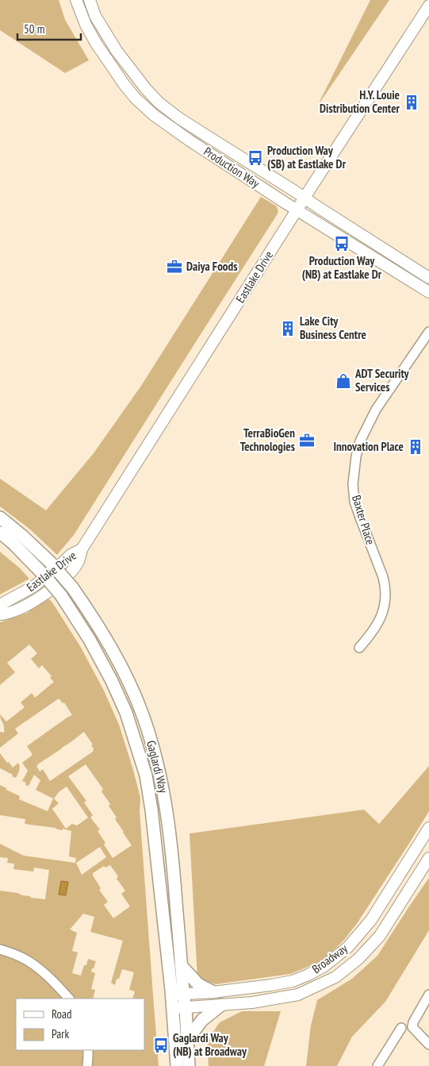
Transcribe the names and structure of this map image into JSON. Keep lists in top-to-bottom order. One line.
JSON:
{"streets":{"main road":["Gaglardi Way"],"street":["Production Way","Eastlake Drive","Baxter Place","Broadway"]},"crossings":[["Production Way","Eastlake Drive"],["Gaglardi Way","Broadway"]],"places":{"building":["H.Y. Louie Distribution Center","Lake City Business Centre","Innovation Place"],"bus stop":["Production Way (SB) at Eastlake Dr","Production Way (NB) at Eastlake Dr","Gaglardi Way (NB) at Broadway"],"office":["Daiya Foods","TerraBioGen Technologies"],"shop":["ADT Security Services"]},"legend":["Road","Park"],"scale_bar":"50 m"}
